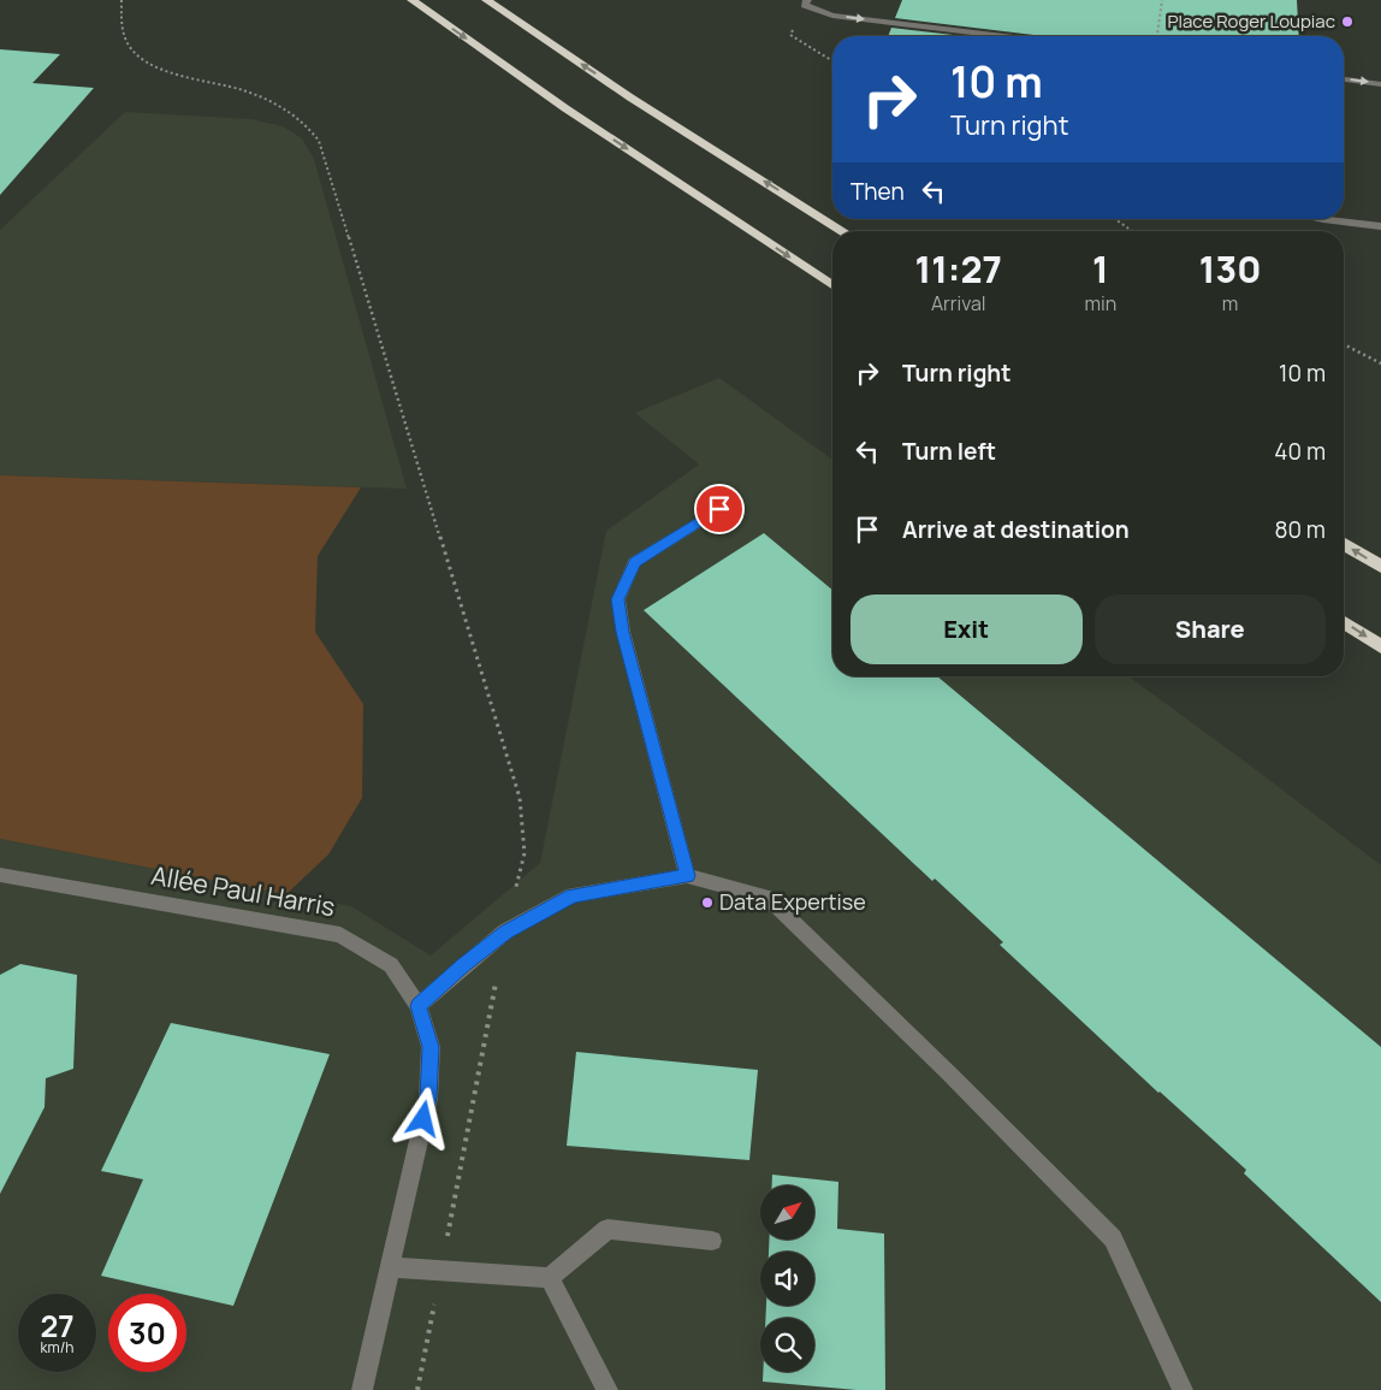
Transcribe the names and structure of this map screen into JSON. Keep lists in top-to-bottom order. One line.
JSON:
{"streets":{"street":["Allée Paul Harris"]},"places":["Place Roger Loupiac","Data Expertise"],"north":"top right","page":{"turn":["10 m","Turn right"],"then":"Then","eta":["11:27","Arrival","1","min","130","m"],"list":[{"name":"Turn right","value":"10 m"},{"name":"Turn left","value":"40 m"},{"name":"Arrive at destination","value":"80 m"}],"buttons":["Exit","Share"],"speed":"27 km/h","limit":"30"}}
